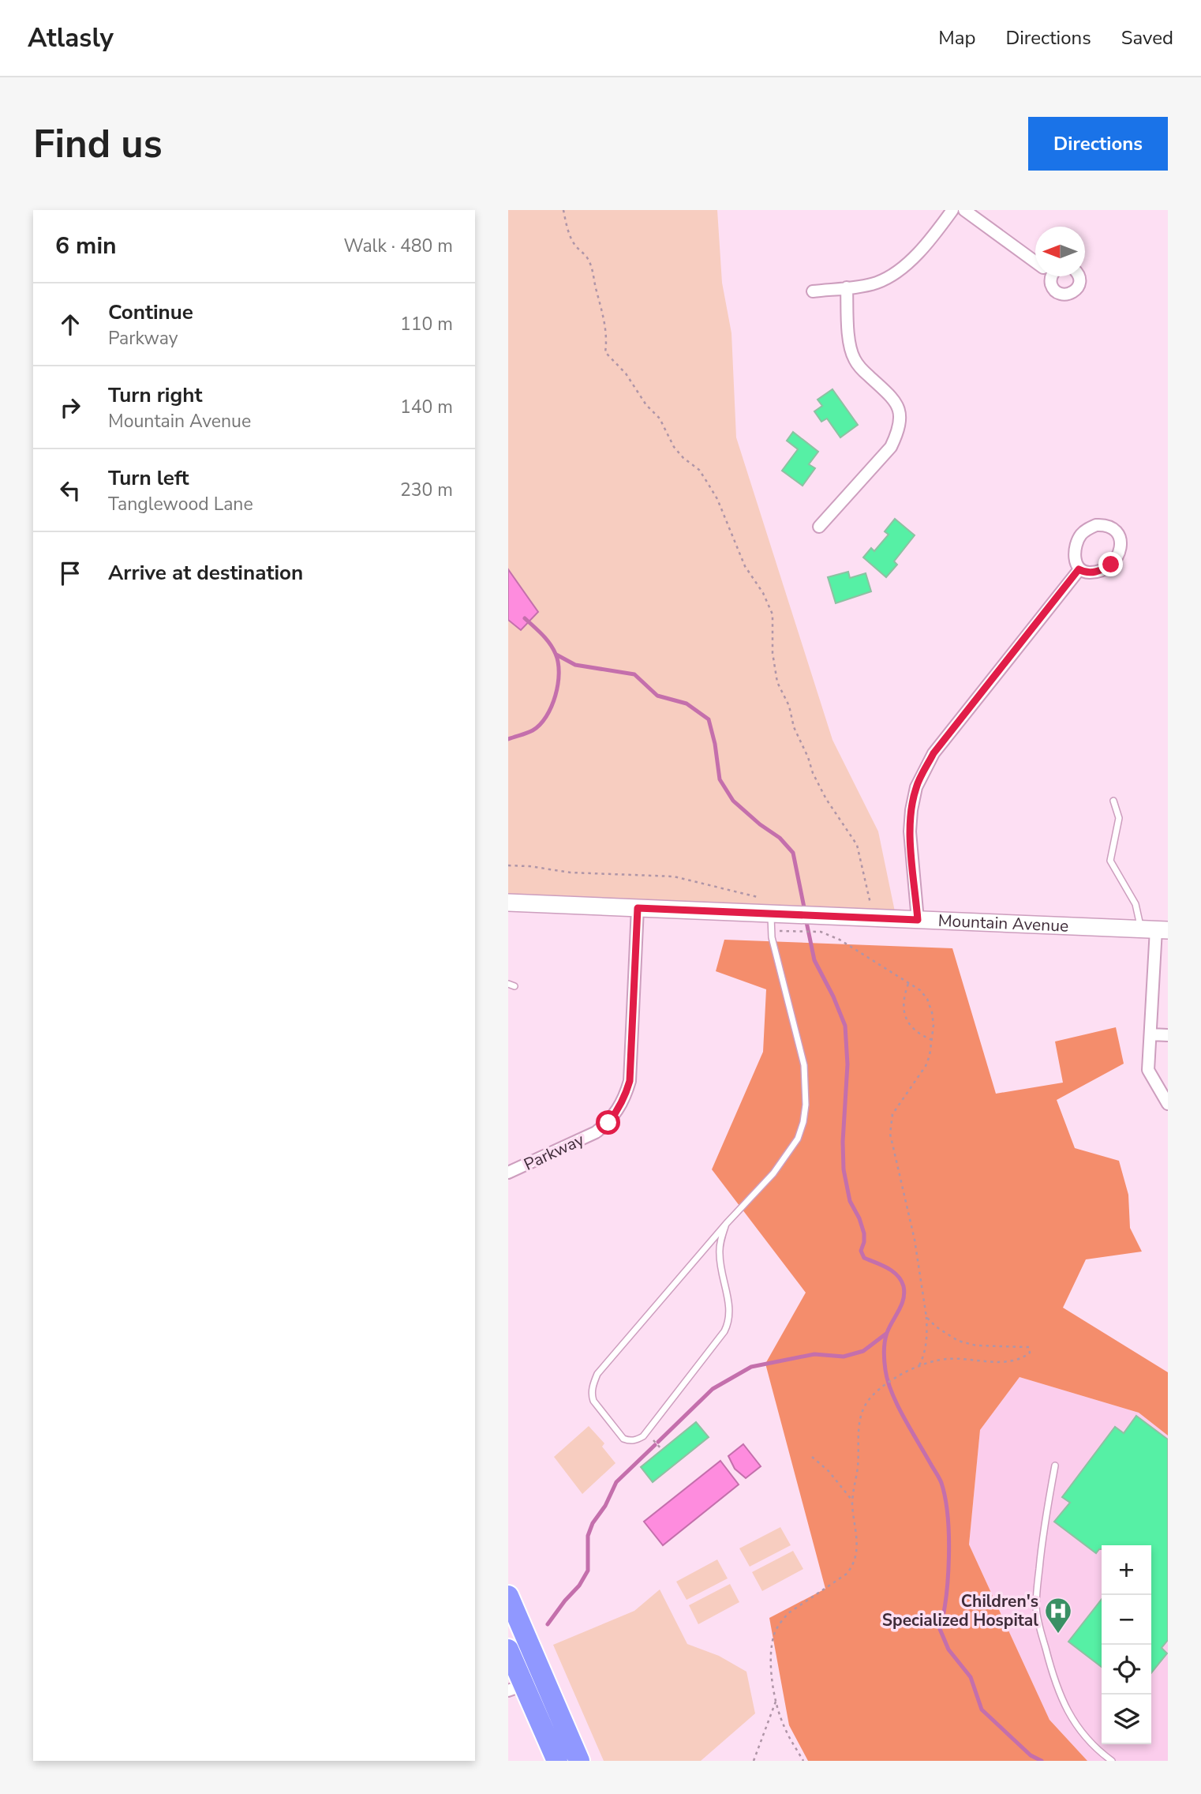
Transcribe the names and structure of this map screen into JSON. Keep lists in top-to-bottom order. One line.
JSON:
{"streets":{"street":["Mountain Avenue","Parkway"]},"crossings":[["Mountain Avenue","Parkway"]],"places":{"hospital":["Children's Specialized Hospital"]},"north":"left","page":{"header":"Atlasly","nav":["Map","Directions","Saved"],"buttons":"Directions","title":"Find us","heading":["6 min","Walk · 480 m"],"list":[["Continue","Parkway","110 m"],["Turn right","Mountain Avenue","140 m"],["Turn left","Tanglewood Lane","230 m"],"Arrive at destination"],"map_buttons":["+","−"]}}
